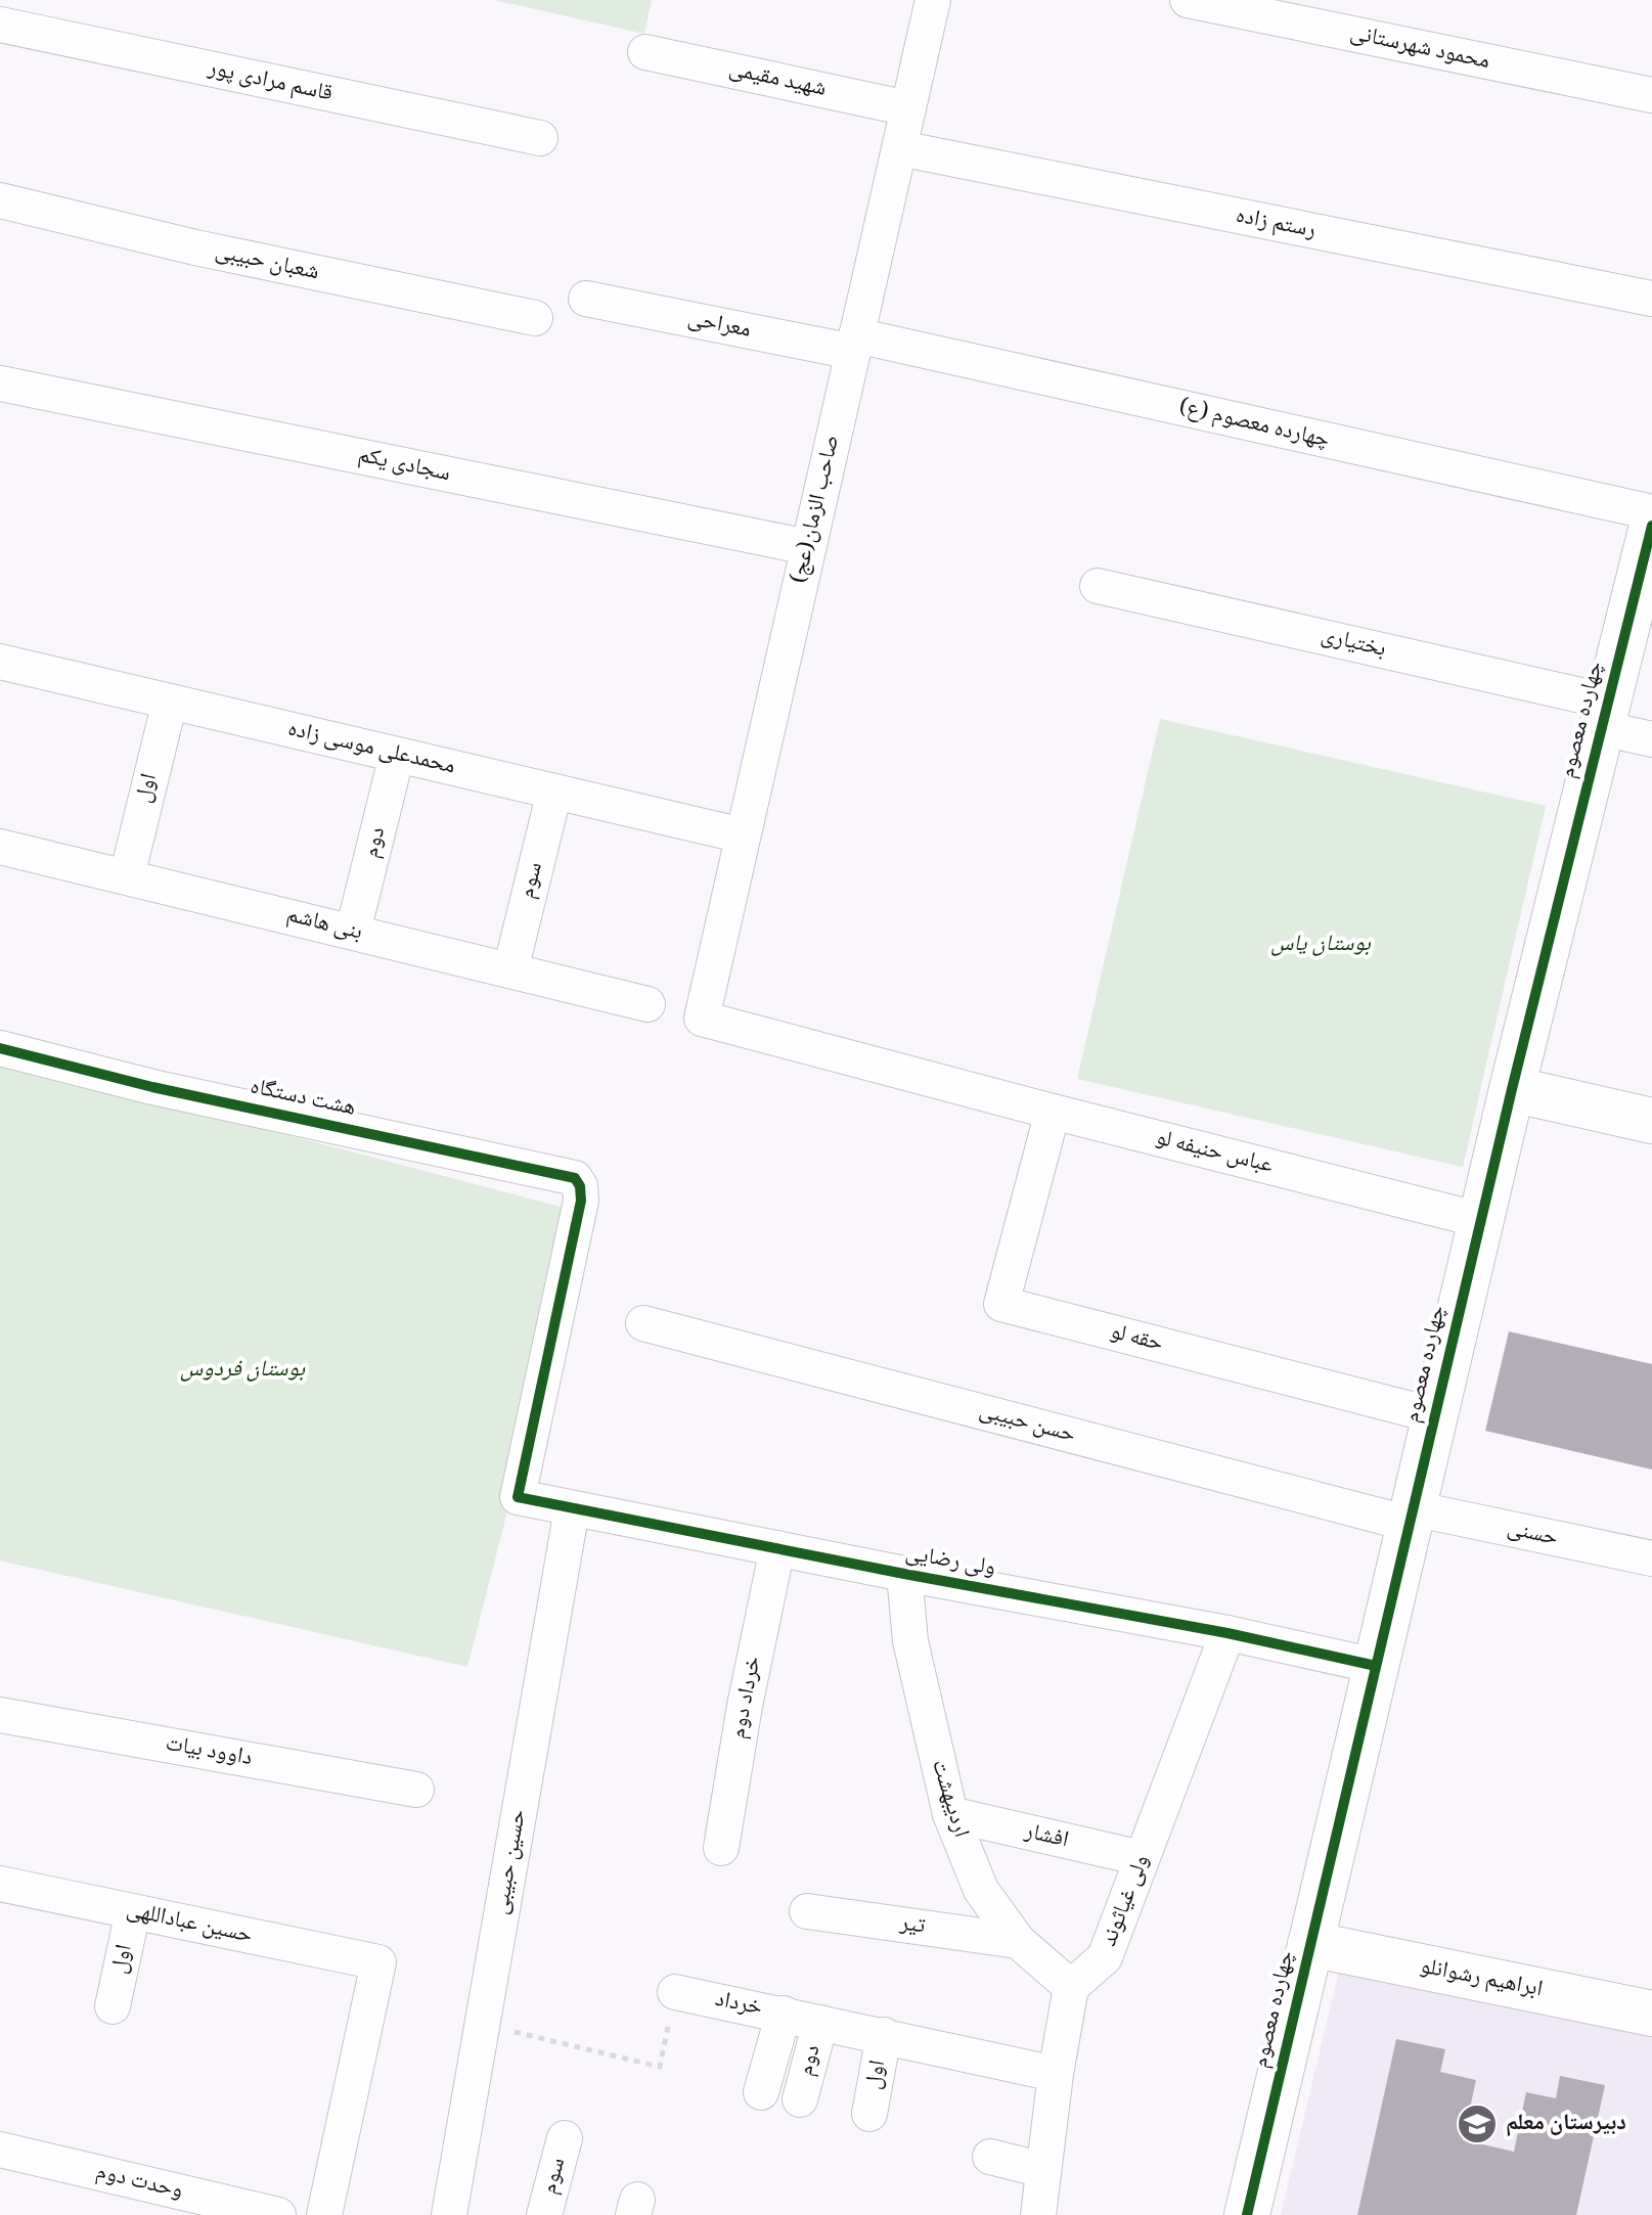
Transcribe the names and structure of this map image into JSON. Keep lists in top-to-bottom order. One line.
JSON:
{"streets":{"street":["محمود شهرستانی","شهید مقیمی","قاسم مرادی پور","رستم زاده","شعبان حبیبی","معراحی","چهارده معصوم (ع)","سجادی یکم","صاحب الزمان(عج)","بختیاری","چهارده معصوم","محمدعلی موسی زاده","اول","دوم","سوم","بنی هاشم","هشت دستگاه","عباس حنیفه لو","حقه لو","حسن حبیبی","حسنی","ولی رضایی","خرداد دوم","داوود بیات","اردیبهشت","افشار","حسین حبیبی","ولی غیاثوند","حسین عباداللهی","تیر","ابراهیم رشوانلو","خرداد","وحدت دوم"]},"crossings":[["شهید مقیمی","صاحب الزمان(عج)"],["رستم زاده","صاحب الزمان(عج)"],["معراحی","چهارده معصوم (ع)"],["معراحی","صاحب الزمان(عج)"],["چهارده معصوم (ع)","صاحب الزمان(عج)"],["سجادی یکم","صاحب الزمان(عج)"],["صاحب الزمان(عج)","محمدعلی موسی زاده"],["صاحب الزمان(عج)","عباس حنیفه لو"],["بختیاری","چهارده معصوم"],["چهارده معصوم","عباس حنیفه لو"],["چهارده معصوم","حقه لو"],["چهارده معصوم","حسن حبیبی"],["چهارده معصوم","حسنی"],["چهارده معصوم","ولی رضایی"],["چهارده معصوم","ابراهیم رشوانلو"],["محمدعلی موسی زاده","اول"],["محمدعلی موسی زاده","دوم"],["محمدعلی موسی زاده","سوم"],["اول","بنی هاشم"],["اول","حسین عباداللهی"],["اول","خرداد"],["دوم","بنی هاشم"],["دوم","خرداد"],["سوم","بنی هاشم"],["هشت دستگاه","ولی رضایی"],["عباس حنیفه لو","حقه لو"],["حسن حبیبی","حسنی"],["ولی رضایی","خرداد دوم"],["ولی رضایی","اردیبهشت"],["ولی رضایی","حسین حبیبی"],["ولی رضایی","ولی غیاثوند"],["اردیبهشت","افشار"],["اردیبهشت","ولی غیاثوند"],["اردیبهشت","تیر"],["افشار","ولی غیاثوند"]],"parks":["بوستان یاس","بوستان فردوس"],"places":{"school or university":["دبیرستان معلم"]}}
